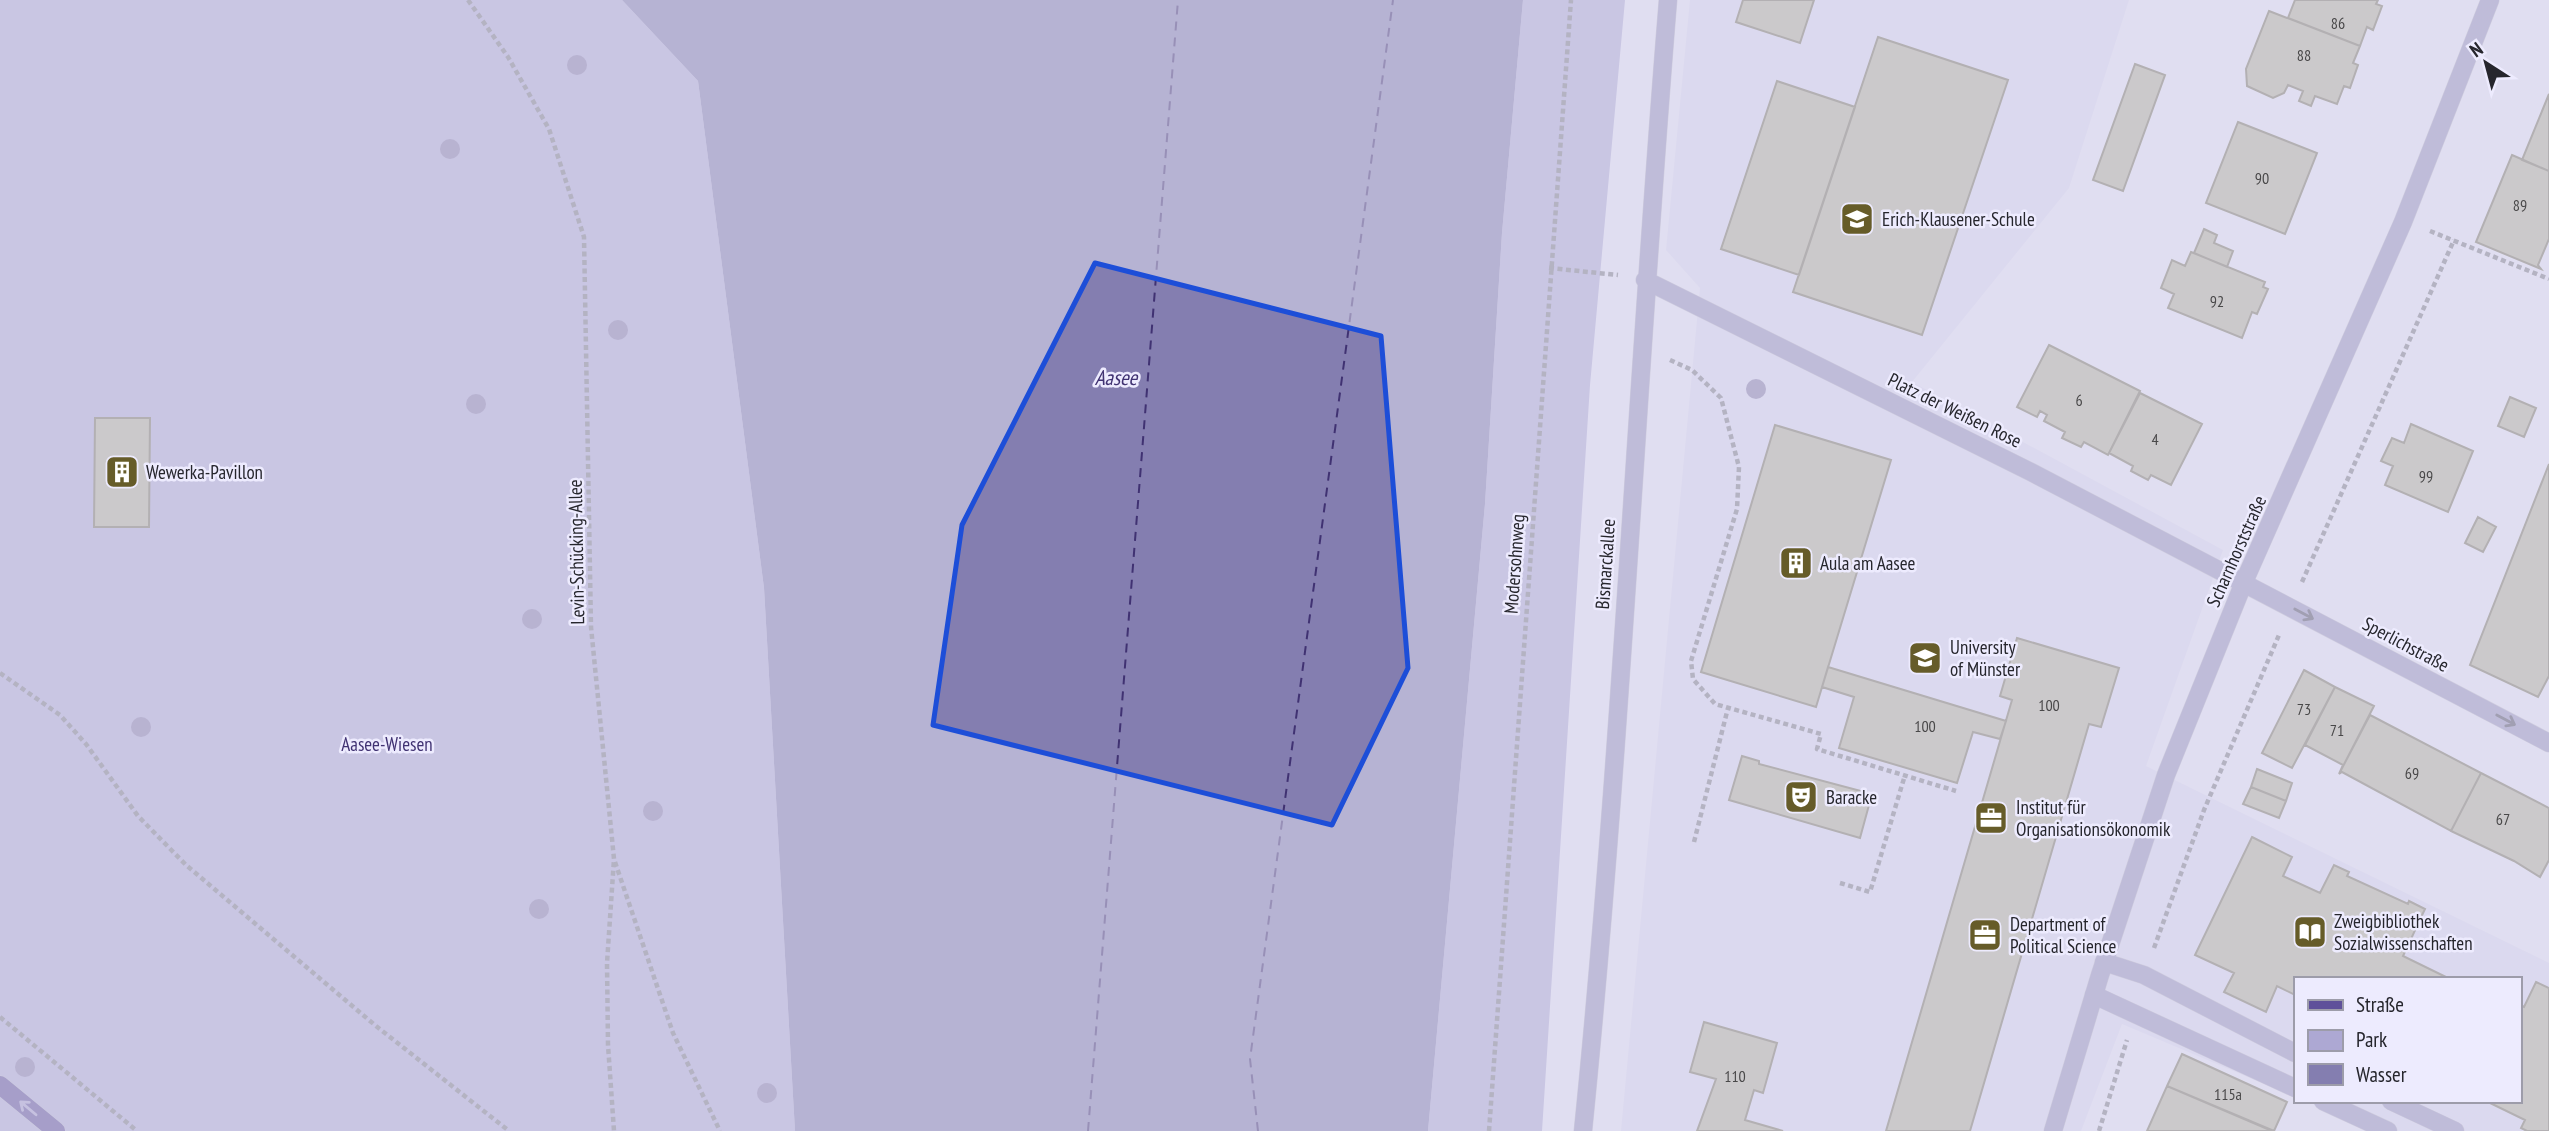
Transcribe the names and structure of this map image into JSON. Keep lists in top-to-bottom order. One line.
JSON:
{"streets":{"street":["Platz der Weißen Rose","Scharnhorststraße","Bismarckallee","Sperlichstraße"],"path":["Levin-Schücking-Allee","Modersohnweg"]},"crossings":[["Platz der Weißen Rose","Scharnhorststraße"],["Platz der Weißen Rose","Bismarckallee"],["Platz der Weißen Rose","Sperlichstraße"],["Scharnhorststraße","Sperlichstraße"]],"one_way":["Sperlichstraße"],"water":["Aasee"],"parks":["Aasee-Wiesen"],"places":{"school or university":["Erich-Klausener-Schule","University of Münster"],"building":["Wewerka-Pavillon","Aula am Aasee"],"theatre":["Baracke"],"office":["Institut für Organisationsökonomik","Department of Political Science"],"library":["Zweigbibliothek Sozialwissenschaften"]},"house_numbers":["86","88","90","89","92","6","4","99","100","73","100","71","69","67","110","115a"],"legend":["Straße","Park","Wasser"],"north":"top left"}
